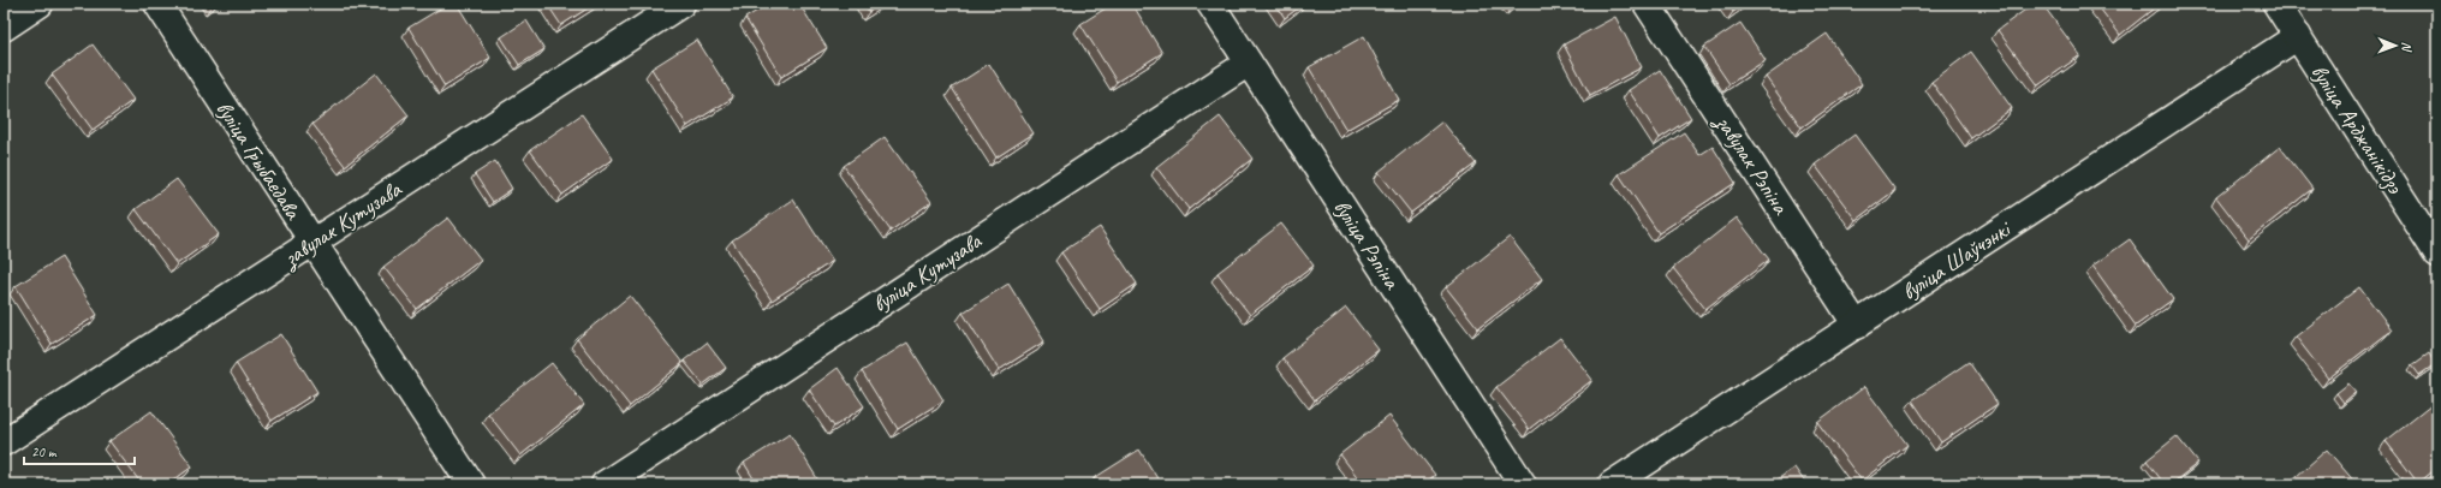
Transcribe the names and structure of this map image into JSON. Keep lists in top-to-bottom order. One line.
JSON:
{"streets":{"street":["вуліца Арджанікідзэ","вуліца Грыбаедава","завулак Рэпіна","завулак Кутузава","вуліца Рэпіна","вуліца Шаўчэнкі","вуліца Кутузава"]},"crossings":[["вуліца Арджанікідзэ","вуліца Шаўчэнкі"],["вуліца Грыбаедава","завулак Кутузава"],["завулак Рэпіна","вуліца Шаўчэнкі"],["вуліца Рэпіна","вуліца Кутузава"]],"scale_bar":"20 m","north":"right"}
